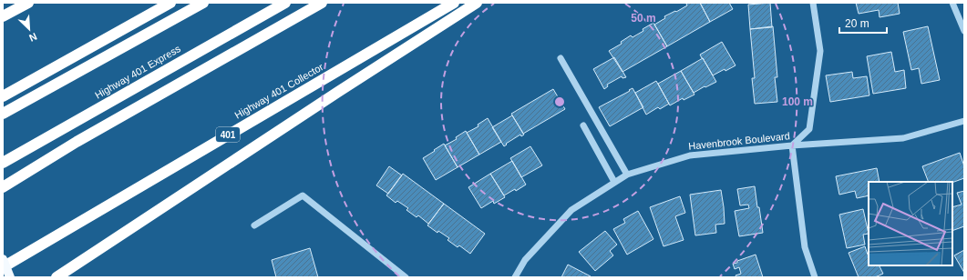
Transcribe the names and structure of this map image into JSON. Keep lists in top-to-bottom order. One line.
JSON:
{"streets":{"highway":["Highway 401 Express","Highway 401 Collector","401"],"street":["Havenbrook Boulevard"]},"scale_bar":"20 m","north":"bottom right","rings":["50 m","100 m"]}
